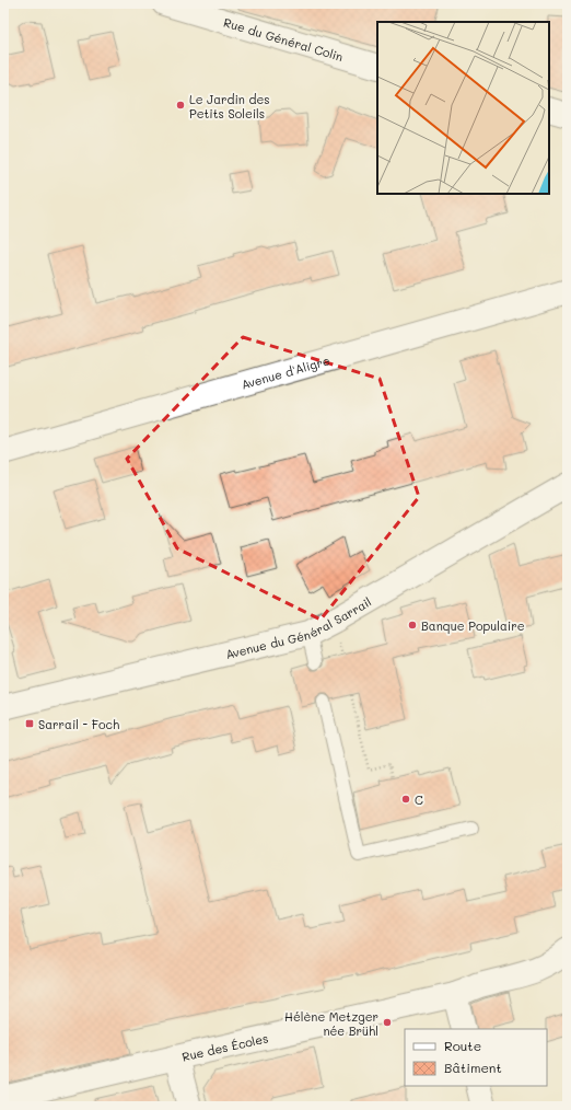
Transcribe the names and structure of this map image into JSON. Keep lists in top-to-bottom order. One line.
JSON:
{"streets":{"street":["Rue du Général Colin","Avenue d'Aligre","Avenue du Général Sarrail","Rue des Écoles"]},"places":{"other":["Le Jardin des Petits Soleils","Banque Populaire","C","Hélène Metzger née Brühl"],"transit":["Sarrail - Foch"]},"legend":["Route","Bâtiment"]}
